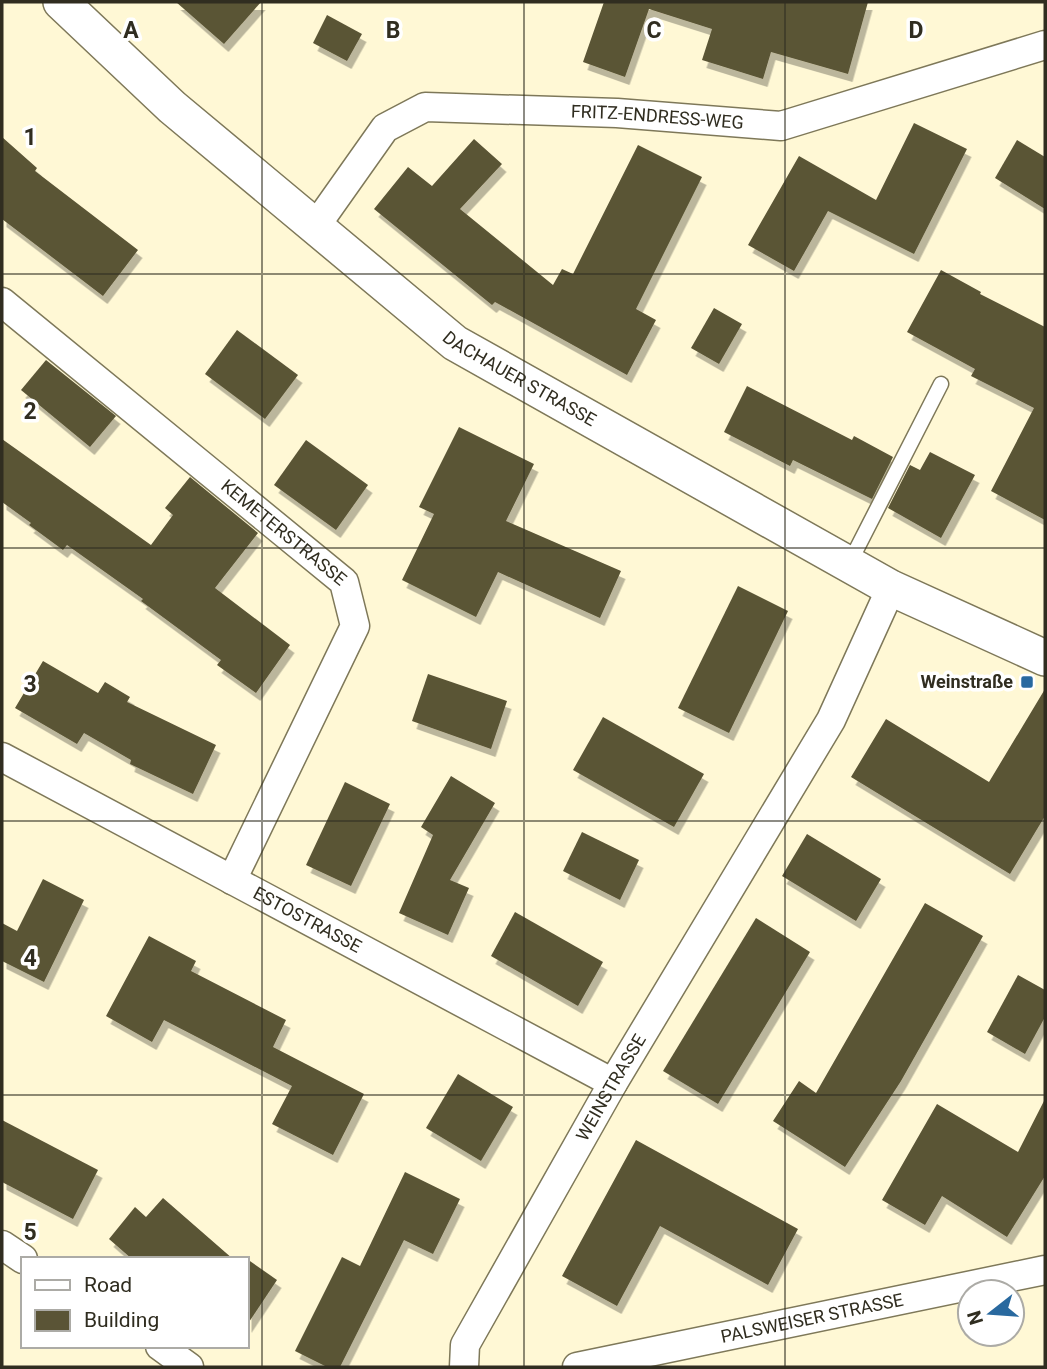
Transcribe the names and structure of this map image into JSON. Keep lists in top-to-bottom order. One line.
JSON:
{"streets":{"street":["FRITZ-ENDRESS-WEG","DACHAUER STRASSE","KEMETERSTRASSE","ESTOSTRASSE","WEINSTRASSE","PALSWEISER STRASSE"]},"crossings":[["FRITZ-ENDRESS-WEG","DACHAUER STRASSE"],["DACHAUER STRASSE","WEINSTRASSE"],["KEMETERSTRASSE","ESTOSTRASSE"],["ESTOSTRASSE","WEINSTRASSE"]],"places":{"transit":["Weinstraße"]},"legend":["Road","Building"],"north":"left","grid":{"columns":["A","B","C","D"],"rows":["1","2","3","4","5"]}}
